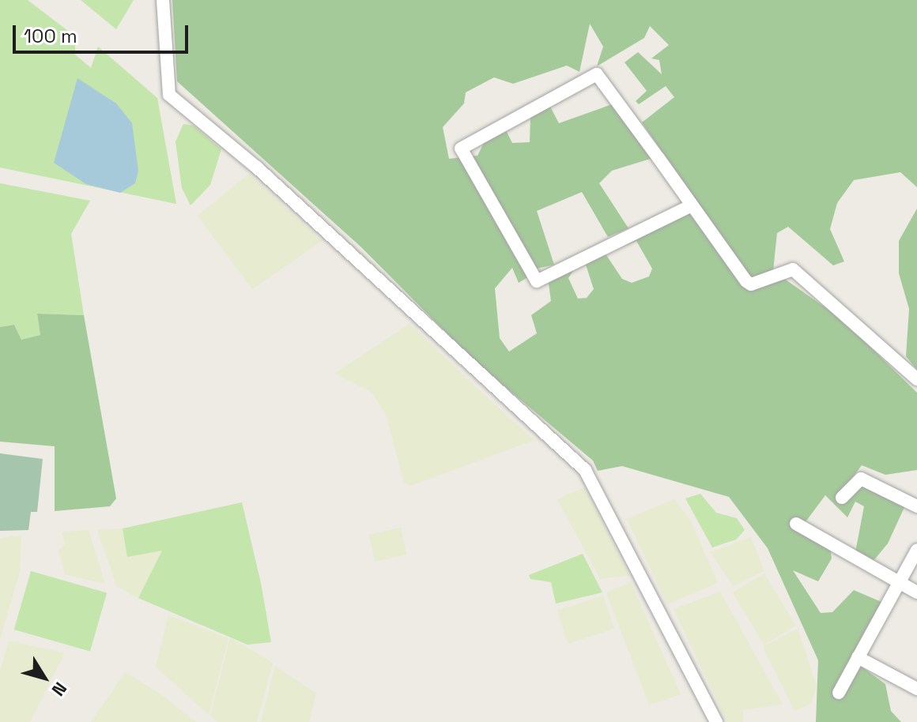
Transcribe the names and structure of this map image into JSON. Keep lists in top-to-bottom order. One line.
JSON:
{"scale_bar":"100 m","north":"bottom right"}
